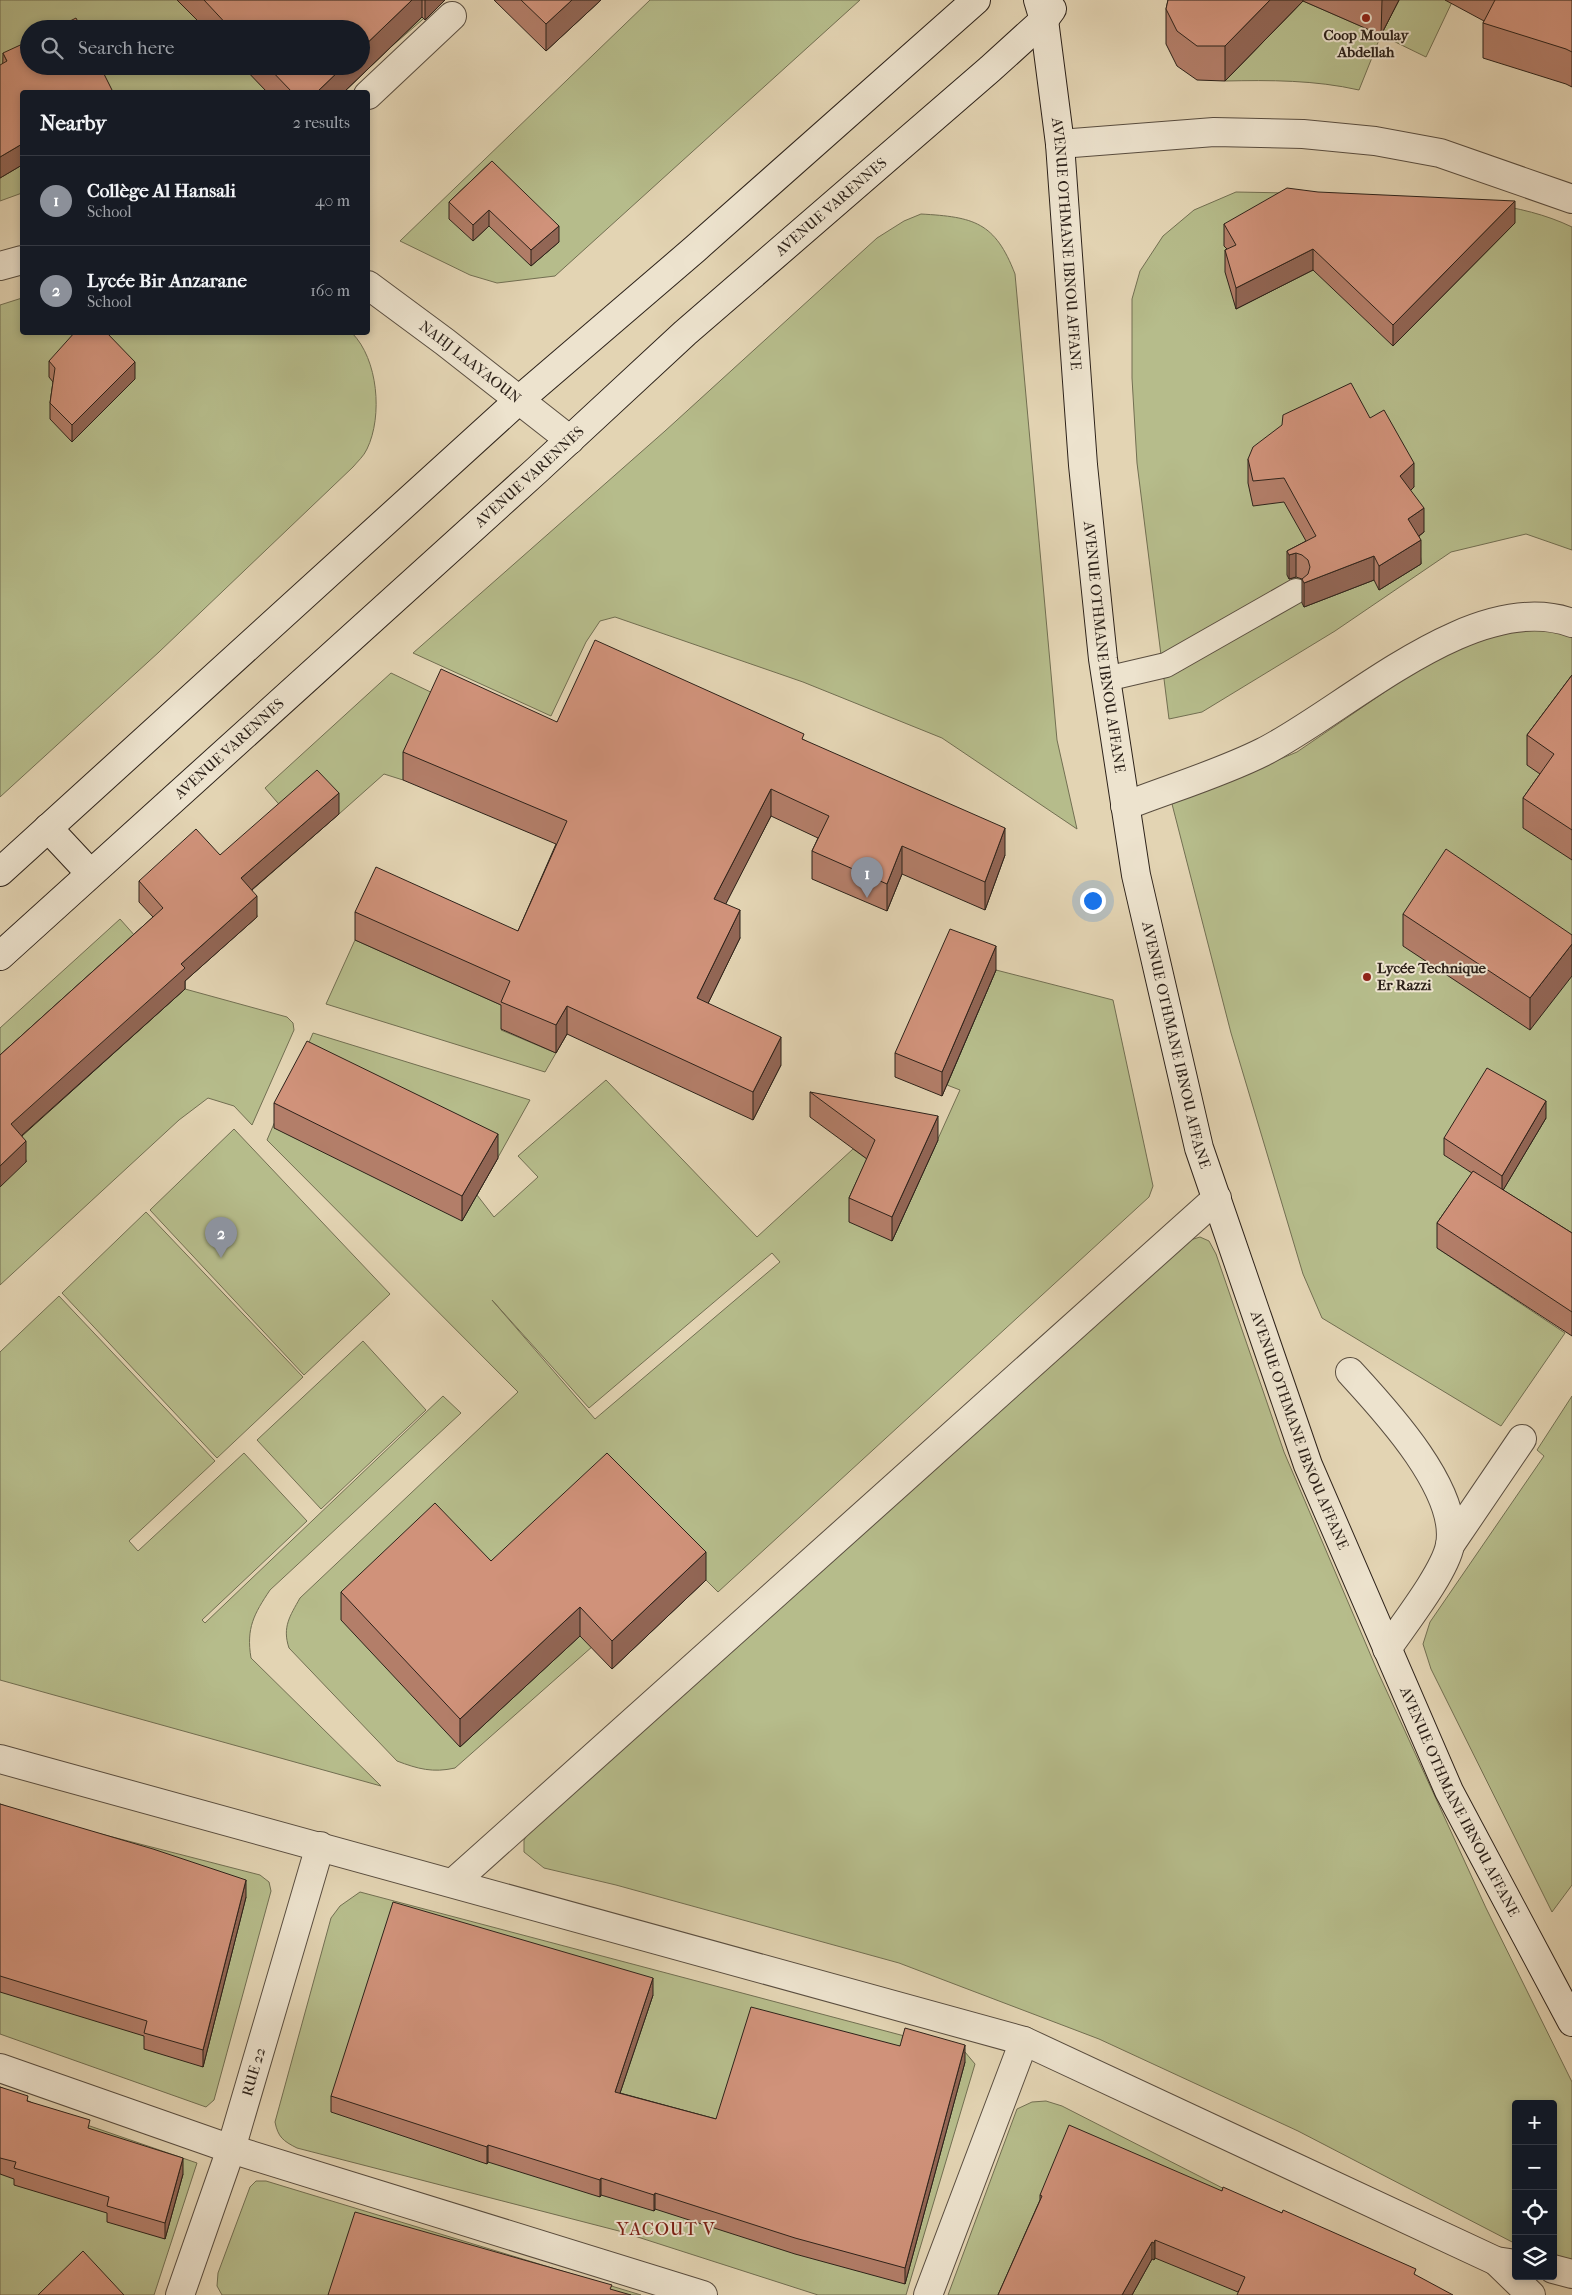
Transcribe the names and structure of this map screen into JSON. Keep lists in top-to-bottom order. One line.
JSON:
{"streets":{"street":["AVENUE VARENNES","AVENUE OTHMANE IBNOU AFFANE","NAHJ LAAYAOUN","RUE 22"]},"crossings":[["AVENUE VARENNES","AVENUE OTHMANE IBNOU AFFANE"],["AVENUE VARENNES","NAHJ LAAYAOUN"]],"districts":["YACOUT V"],"places":["Coop Moulay Abdellah","Lycée Technique Er Razzi"],"page":{"search":"Search here","heading":["Nearby","2 results"],"list":[{"mark":"1","name":"Collège Al Hansali","note":"School","value":"40 m"},{"mark":"2","name":"Lycée Bir Anzarane","note":"School","value":"160 m"}],"pins":["1","2"],"map_buttons":["+","−"]}}
